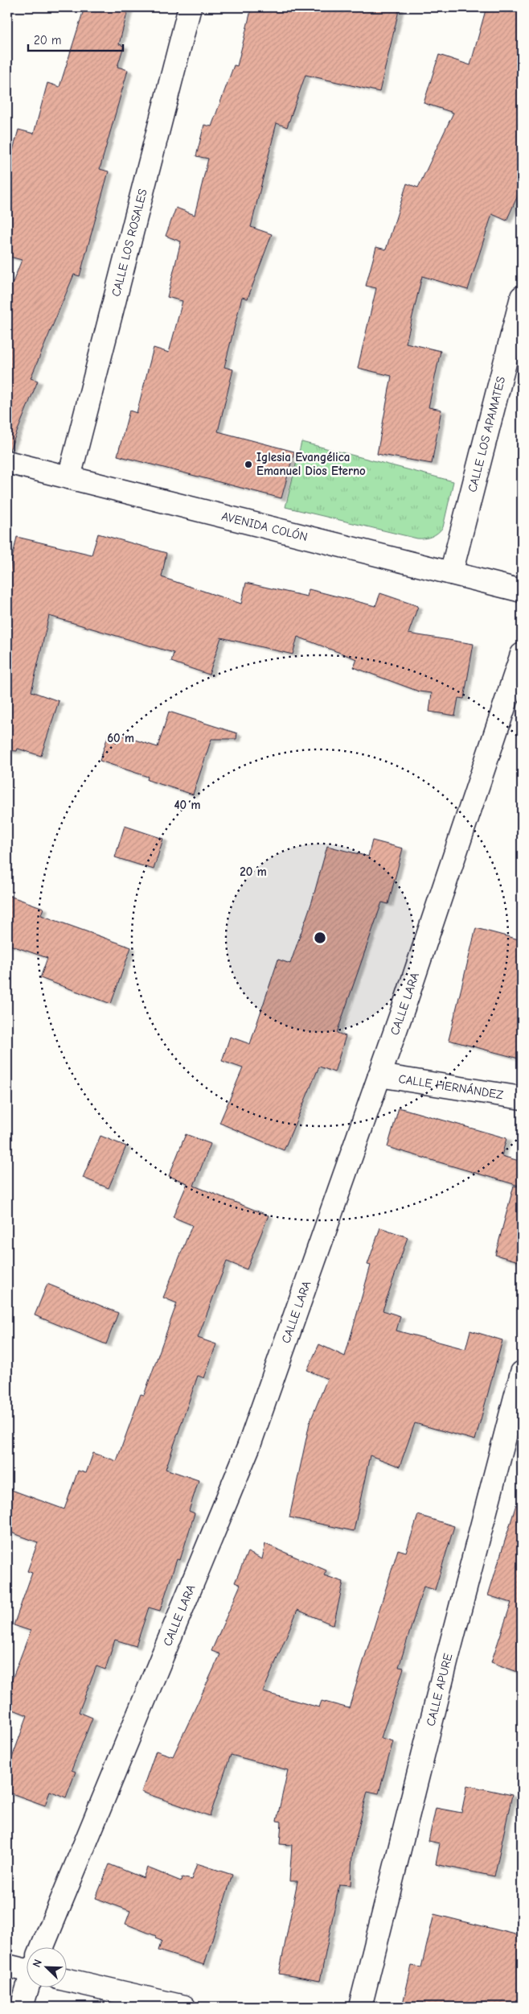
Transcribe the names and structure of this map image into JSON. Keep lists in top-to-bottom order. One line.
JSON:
{"streets":{"street":["CALLE LOS ROSALES","CALLE LOS APAMATES","AVENIDA COLÓN","CALLE LARA","CALLE HERNÁNDEZ","CALLE APURE"]},"crossings":[["CALLE LOS ROSALES","AVENIDA COLÓN"],["CALLE LOS APAMATES","AVENIDA COLÓN"],["CALLE LARA","CALLE HERNÁNDEZ"]],"places":["Iglesia Evangélica Emanuel Dios Eterno"],"scale_bar":"20 m","north":"top left","rings":["60 m","40 m","20 m"]}
